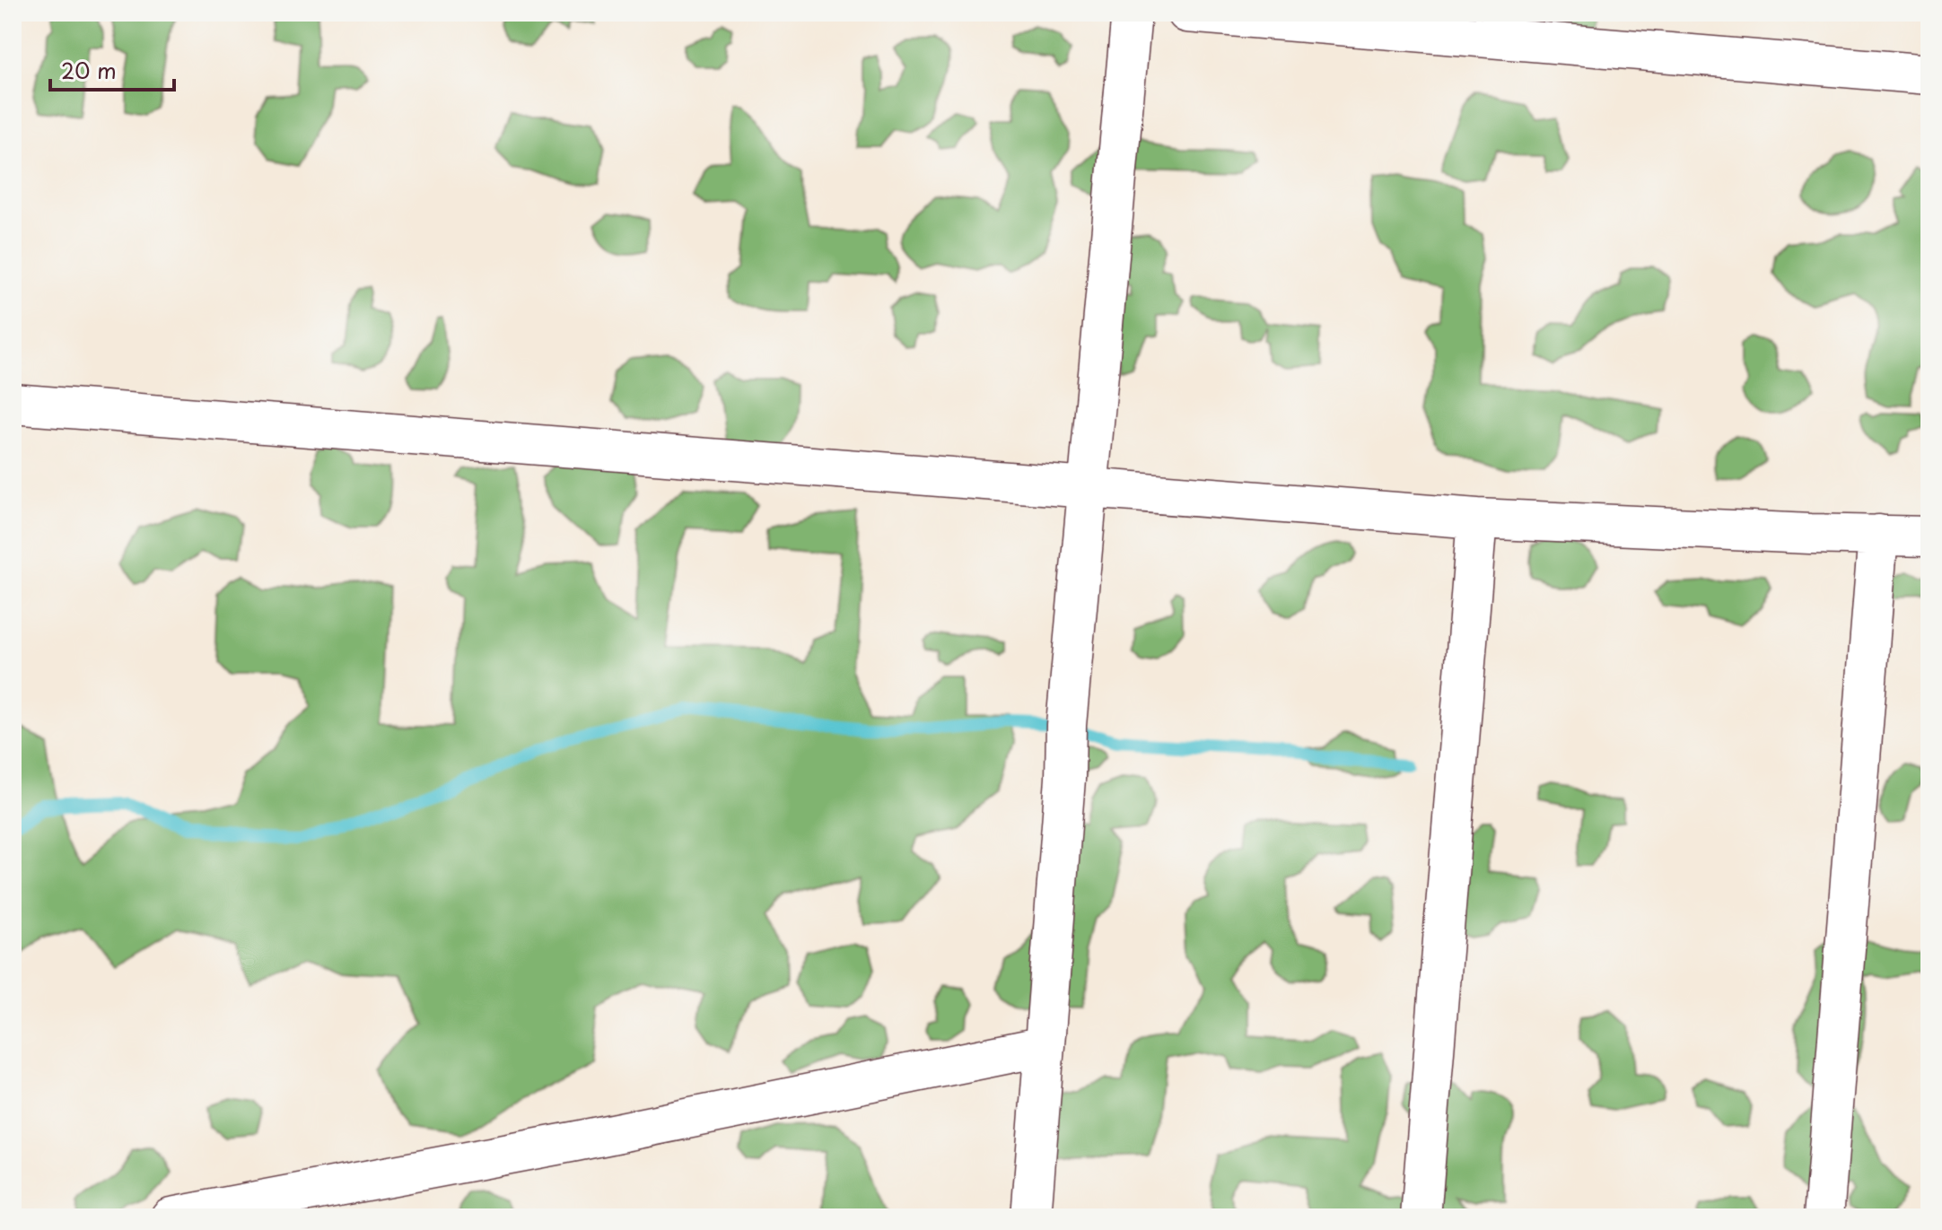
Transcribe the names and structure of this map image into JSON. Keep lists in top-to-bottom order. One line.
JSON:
{"scale_bar":"20 m"}
